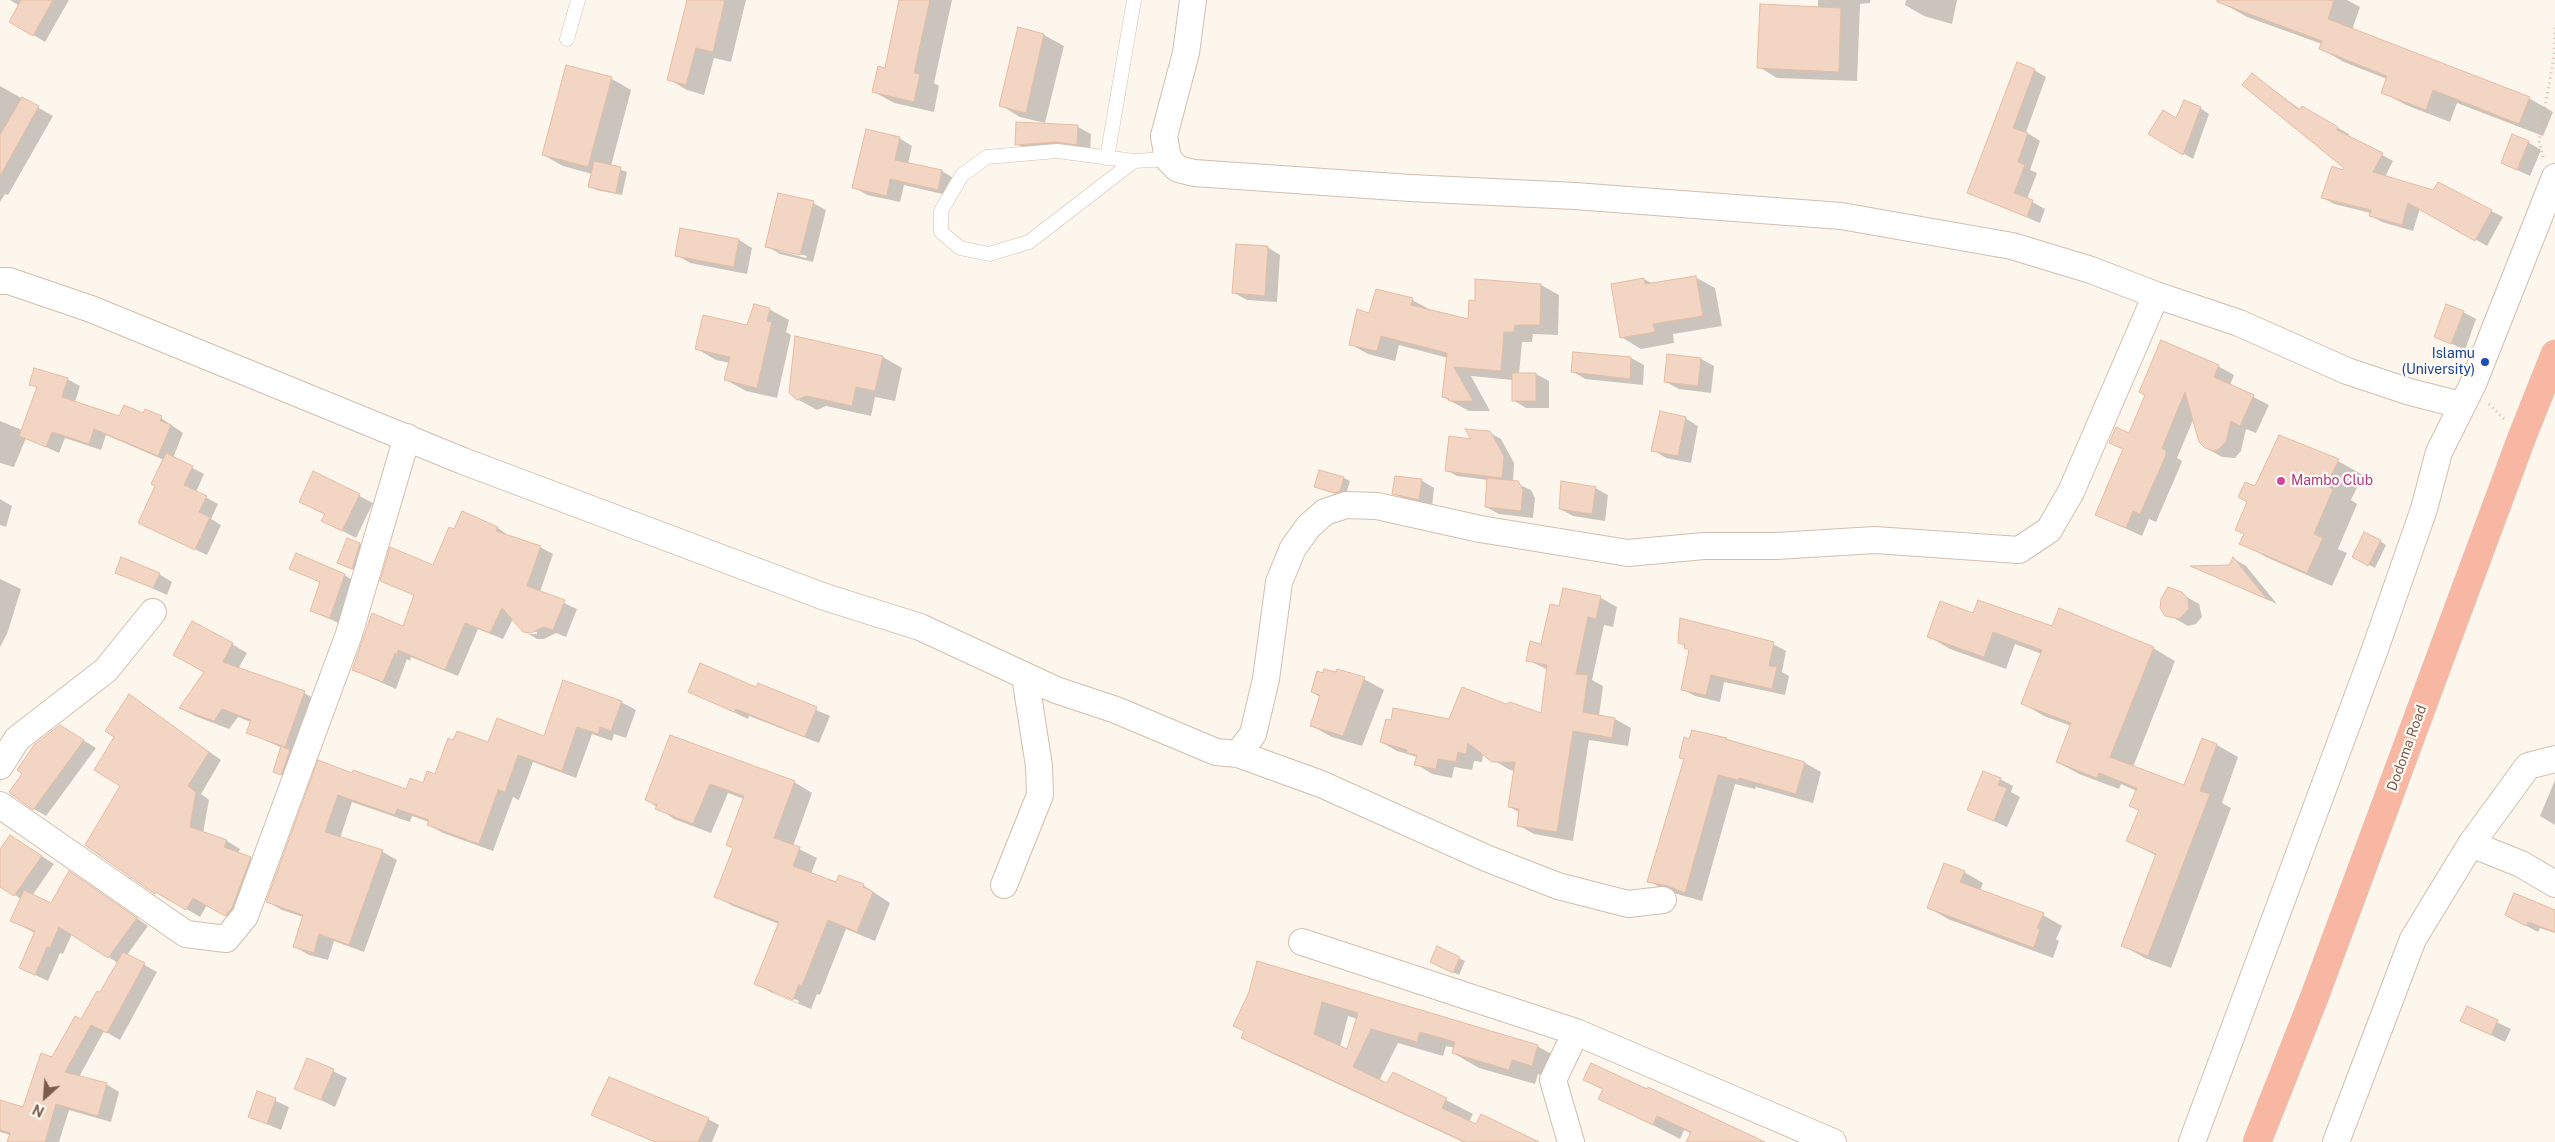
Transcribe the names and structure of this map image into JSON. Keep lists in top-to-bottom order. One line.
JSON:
{"streets":{"highway":["Dodoma Road"]},"places":["Islamu (University)","Mambo Club"],"north":"bottom left"}
